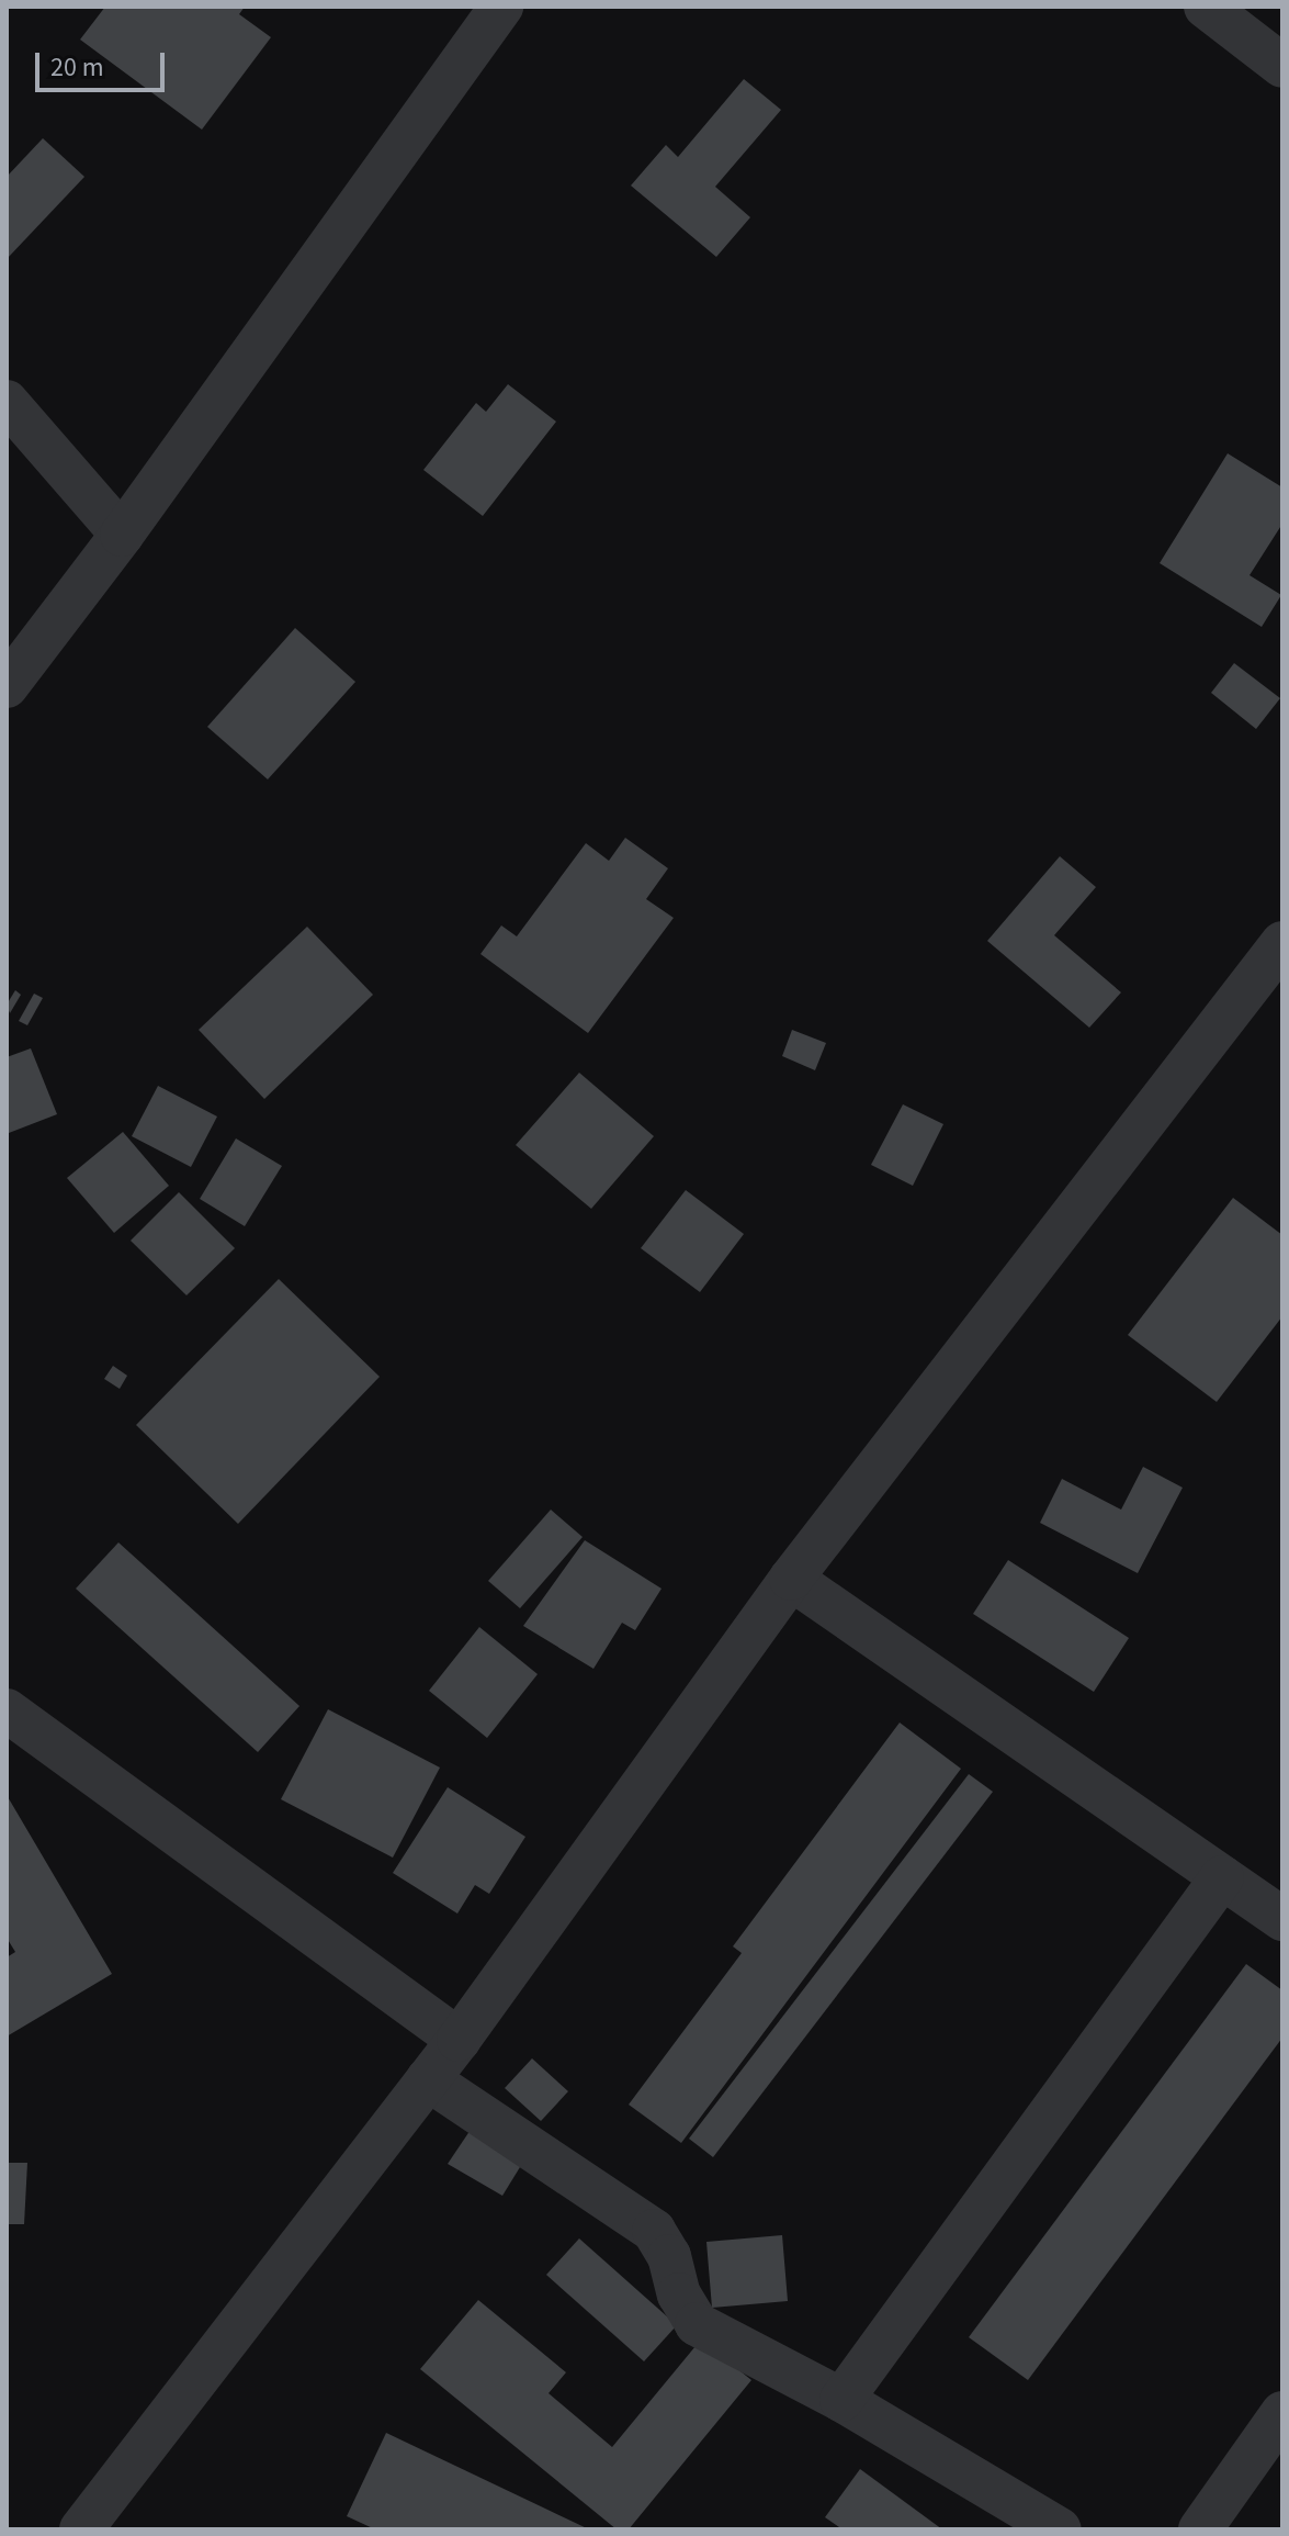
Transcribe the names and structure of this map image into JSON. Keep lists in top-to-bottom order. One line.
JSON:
{"scale_bar":"20 m"}
